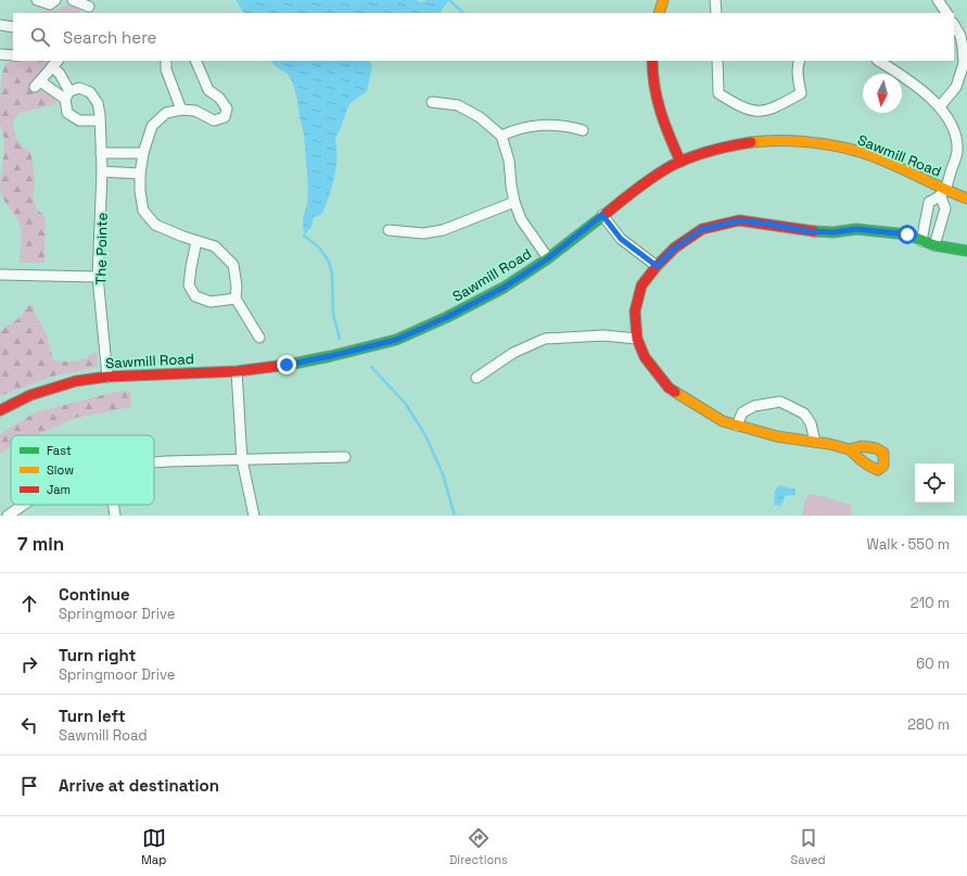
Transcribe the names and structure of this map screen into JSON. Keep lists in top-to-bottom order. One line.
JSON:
{"streets":{"street":["Sawmill Road","The Pointe"]},"crossings":[["Sawmill Road","The Pointe"]],"legend":["Fast","Slow","Jam"],"north":"bottom","page":{"search":"Search here","heading":["7 min","Walk · 550 m"],"list":[["Continue","Springmoor Drive","210 m"],["Turn right","Springmoor Drive","60 m"],["Turn left","Sawmill Road","280 m"],"Arrive at destination"],"nav":["Map","Directions","Saved"]}}
